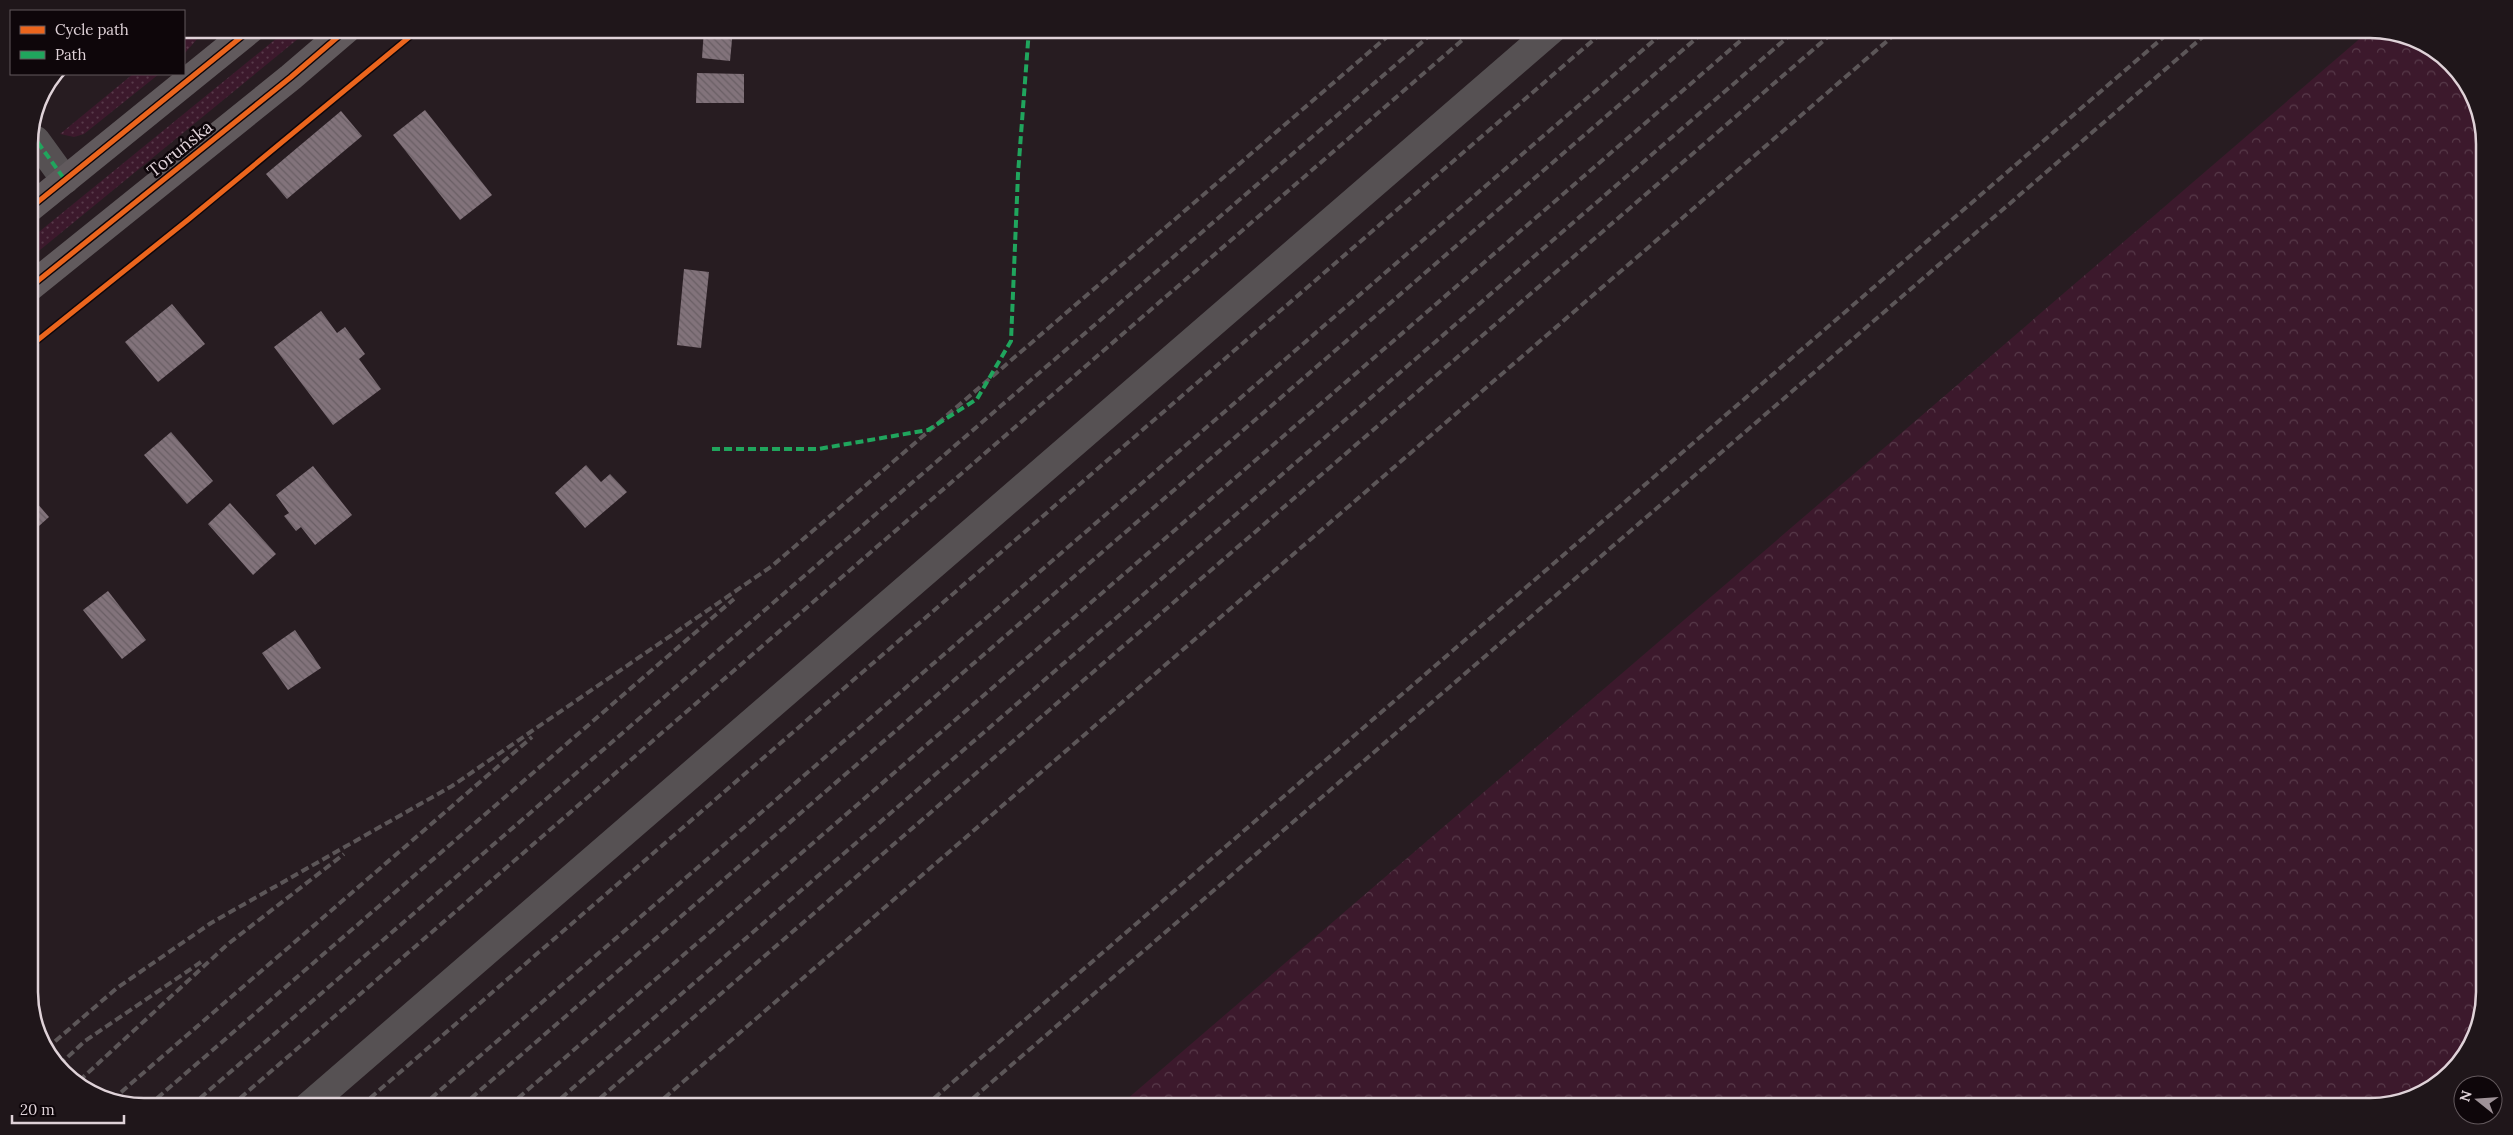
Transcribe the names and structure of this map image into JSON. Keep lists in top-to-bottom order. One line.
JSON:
{"streets":{"main road":["Toruńska"]},"legend":["Cycle path","Path"],"scale_bar":"20 m","north":"left"}
